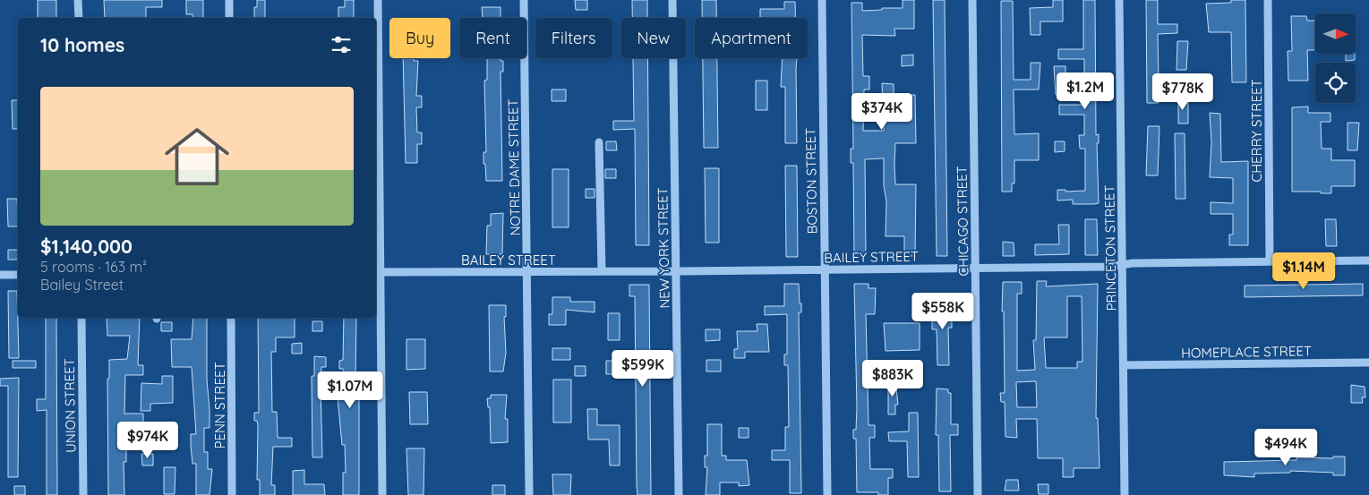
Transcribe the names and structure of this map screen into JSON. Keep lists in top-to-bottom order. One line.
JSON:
{"streets":{"street":["CHERRY STREET","NOTRE DAME STREET","BOSTON STREET","CHICAGO STREET","NEW YORK STREET","PRINCETON STREET","BAILEY STREET","HOMEPLACE STREET","UNION STREET","PENN STREET"]},"crossings":[["CHERRY STREET","BAILEY STREET"],["NOTRE DAME STREET","BAILEY STREET"],["BOSTON STREET","BAILEY STREET"],["CHICAGO STREET","BAILEY STREET"],["NEW YORK STREET","BAILEY STREET"],["PRINCETON STREET","BAILEY STREET"],["PRINCETON STREET","HOMEPLACE STREET"]],"north":"right","page":{"chip":["Buy","Rent","Filters","New","Apartment"],"heading":"10 homes","list":[{"name":"$1,140,000","note":"5 rooms · 163 m² · Bailey Street"}],"price":["$1.2M","$778K","$374K","$1.14M","$558K","$599K","$883K","$1.07M","$974K","$494K"]}}
